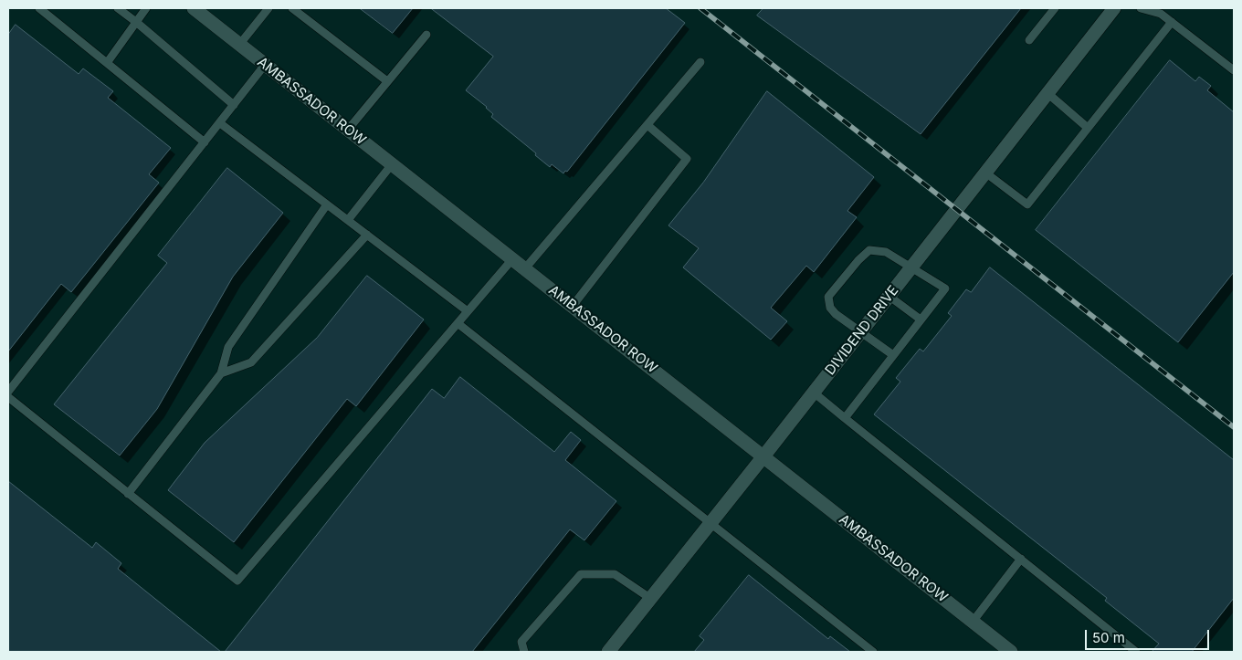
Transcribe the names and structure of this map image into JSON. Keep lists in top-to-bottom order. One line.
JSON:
{"streets":{"street":["AMBASSADOR ROW","DIVIDEND DRIVE"]},"crossings":[["AMBASSADOR ROW","DIVIDEND DRIVE"]],"scale_bar":"50 m"}
